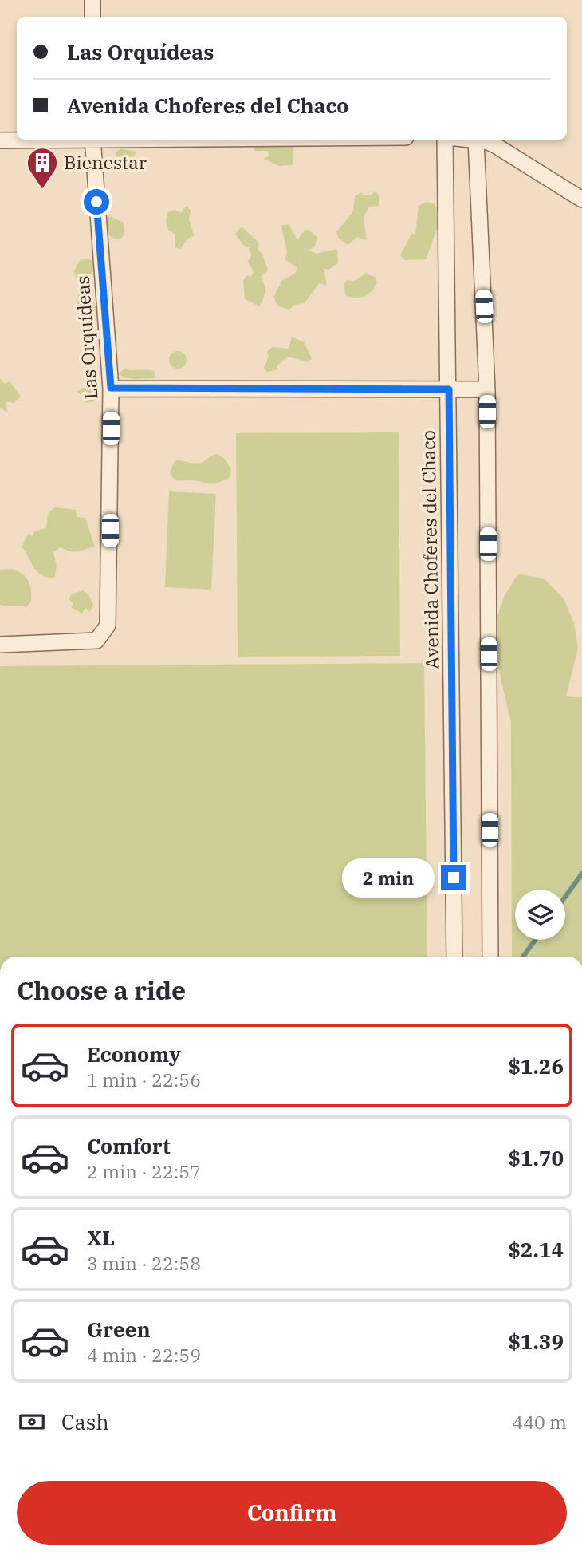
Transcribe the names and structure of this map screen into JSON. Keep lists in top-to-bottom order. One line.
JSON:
{"streets":{"street":["Las Orquídeas","Avenida Choferes del Chaco"]},"places":{"building":["Bienestar"]},"page":{"banner":["Las Orquídeas","Avenida Choferes del Chaco"],"bubble":"2 min","heading":"Choose a ride","list":[{"name":"Economy","note":"1 min · 22:56","value":"$1.26"},{"name":"Comfort","note":"2 min · 22:57","value":"$1.70"},{"name":"XL","note":"3 min · 22:58","value":"$2.14"},{"name":"Green","note":"4 min · 22:59","value":"$1.39"}],"pay":["Cash","440 m"],"buttons":"Confirm"}}
